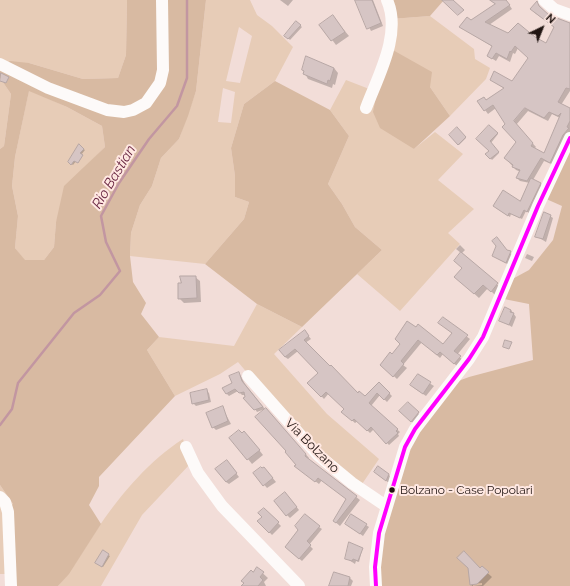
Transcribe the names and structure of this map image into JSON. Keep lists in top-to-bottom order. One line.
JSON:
{"streets":{"street":["Via Bolzano"]},"water":["Rio Bastian"],"places":["Bolzano - Case Popolari"],"north":"top right"}
